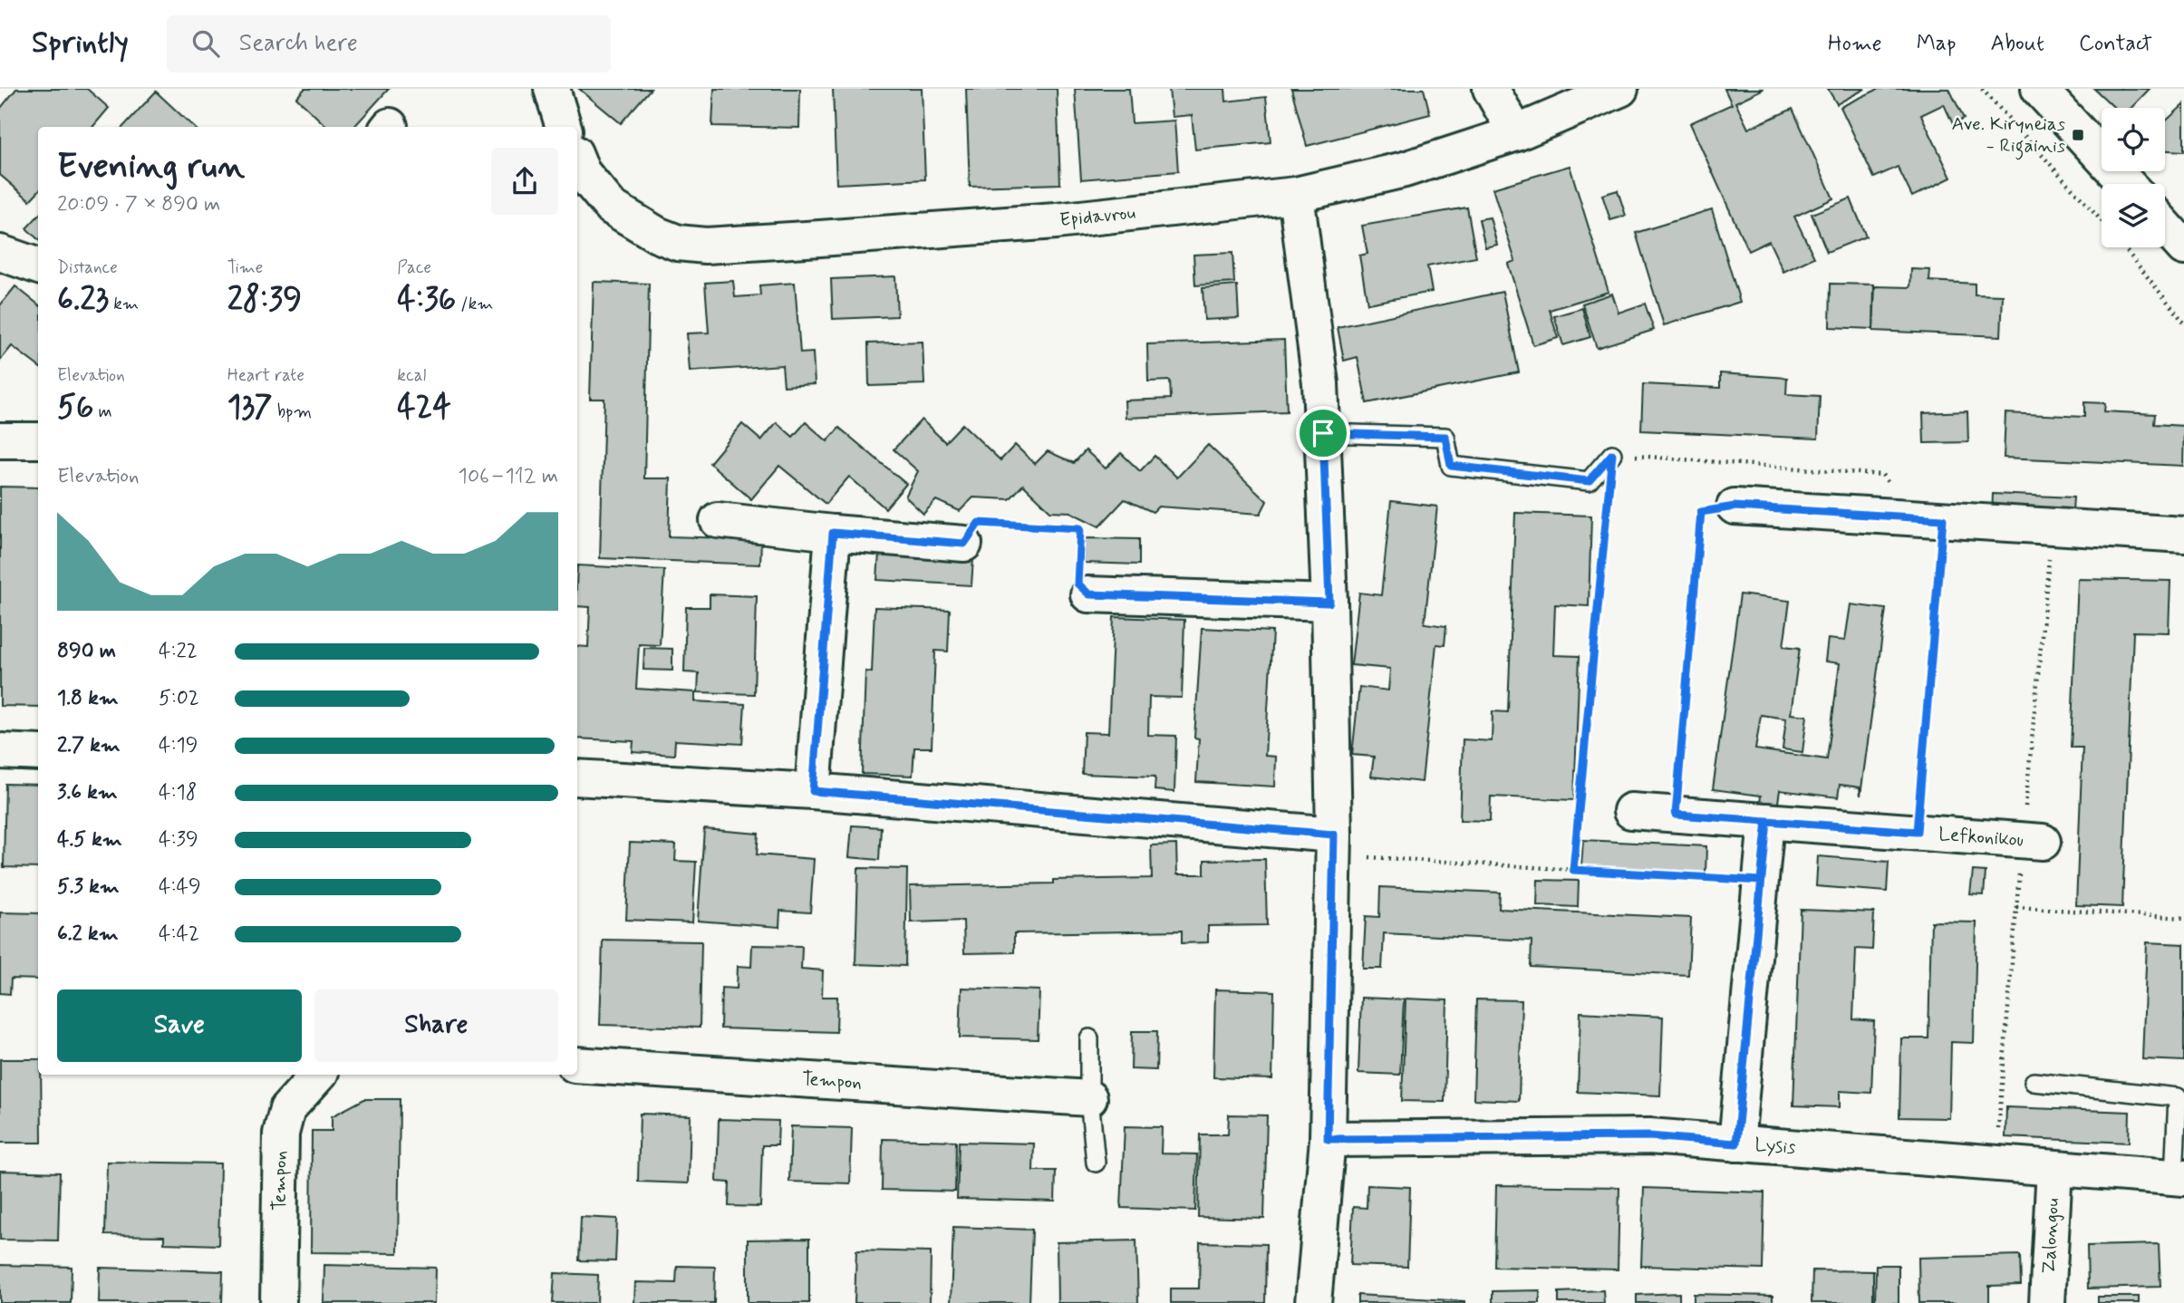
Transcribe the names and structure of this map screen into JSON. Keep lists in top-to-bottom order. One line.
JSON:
{"streets":{"street":["Epidavrou","Lefkonikou","Tempon","Lysis","Zalongou"]},"crossings":[["Lysis","Zalongou"]],"places":{"transit":["Ave. Kiryneias - Rigainis"]},"page":{"header":"Sprintly","search":"Search here","nav":["Home","Map","About","Contact"],"heading":["Evening run","20:09 · 7 × 890 m"],"stats":[["Distance","6.23 km"],["Time","28:39"],["Pace","4:36 /km"],["Elevation","56 m"],["Heart rate","137 bpm"],["kcal","424"]],"chart":["Elevation","106–112 m"],"list":[{"name":"890 m","note":"4:22"},{"name":"1.8 km","note":"5:02"},{"name":"2.7 km","note":"4:19"},{"name":"3.6 km","note":"4:18"},{"name":"4.5 km","note":"4:39"},{"name":"5.3 km","note":"4:49"},{"name":"6.2 km","note":"4:42"}],"buttons":["Save","Share"]}}
